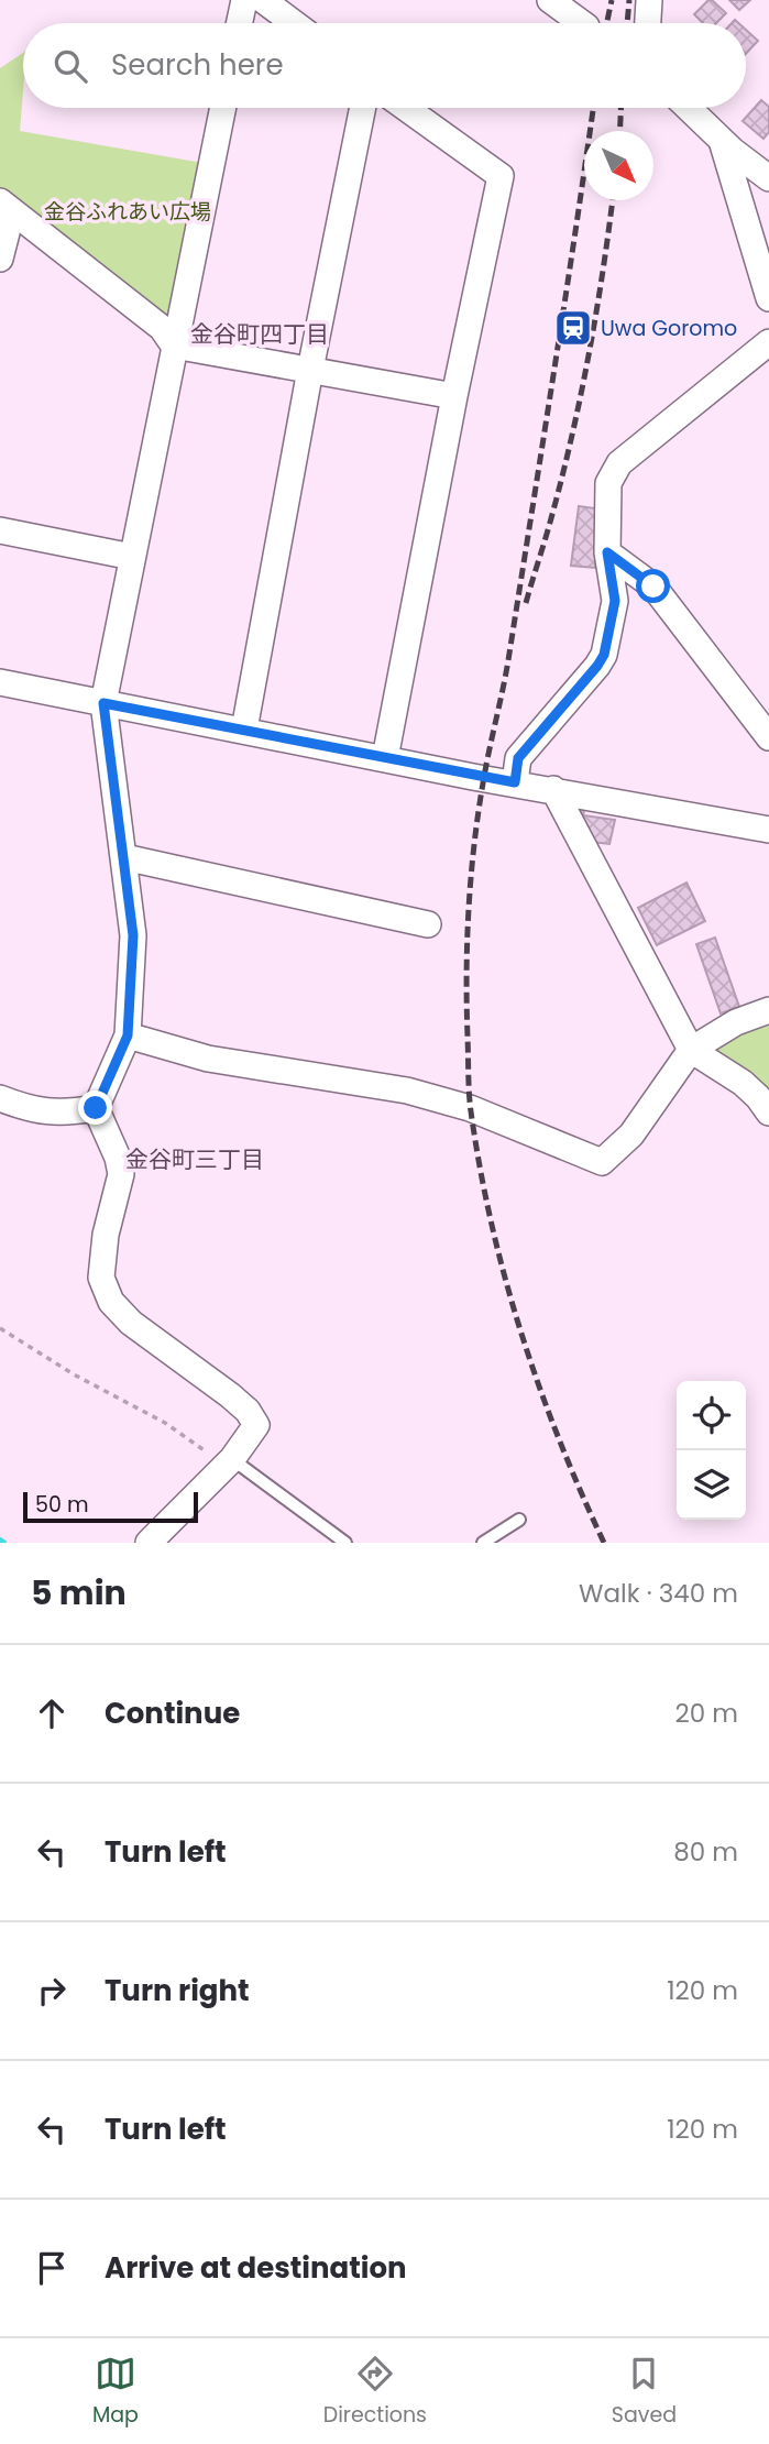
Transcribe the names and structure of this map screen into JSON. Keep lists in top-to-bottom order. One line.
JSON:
{"districts":["金谷町四丁目","金谷町三丁目"],"parks":["金谷ふれあい広場"],"places":{"station":["Uwa Goromo"]},"scale_bar":"50 m","north":"bottom right","page":{"search":"Search here","scale":"50 m","heading":["5 min","Walk · 340 m"],"list":[["Continue","20 m"],["Turn left","80 m"],["Turn right","120 m"],["Turn left","120 m"],"Arrive at destination"],"nav":["Map","Directions","Saved"]}}
